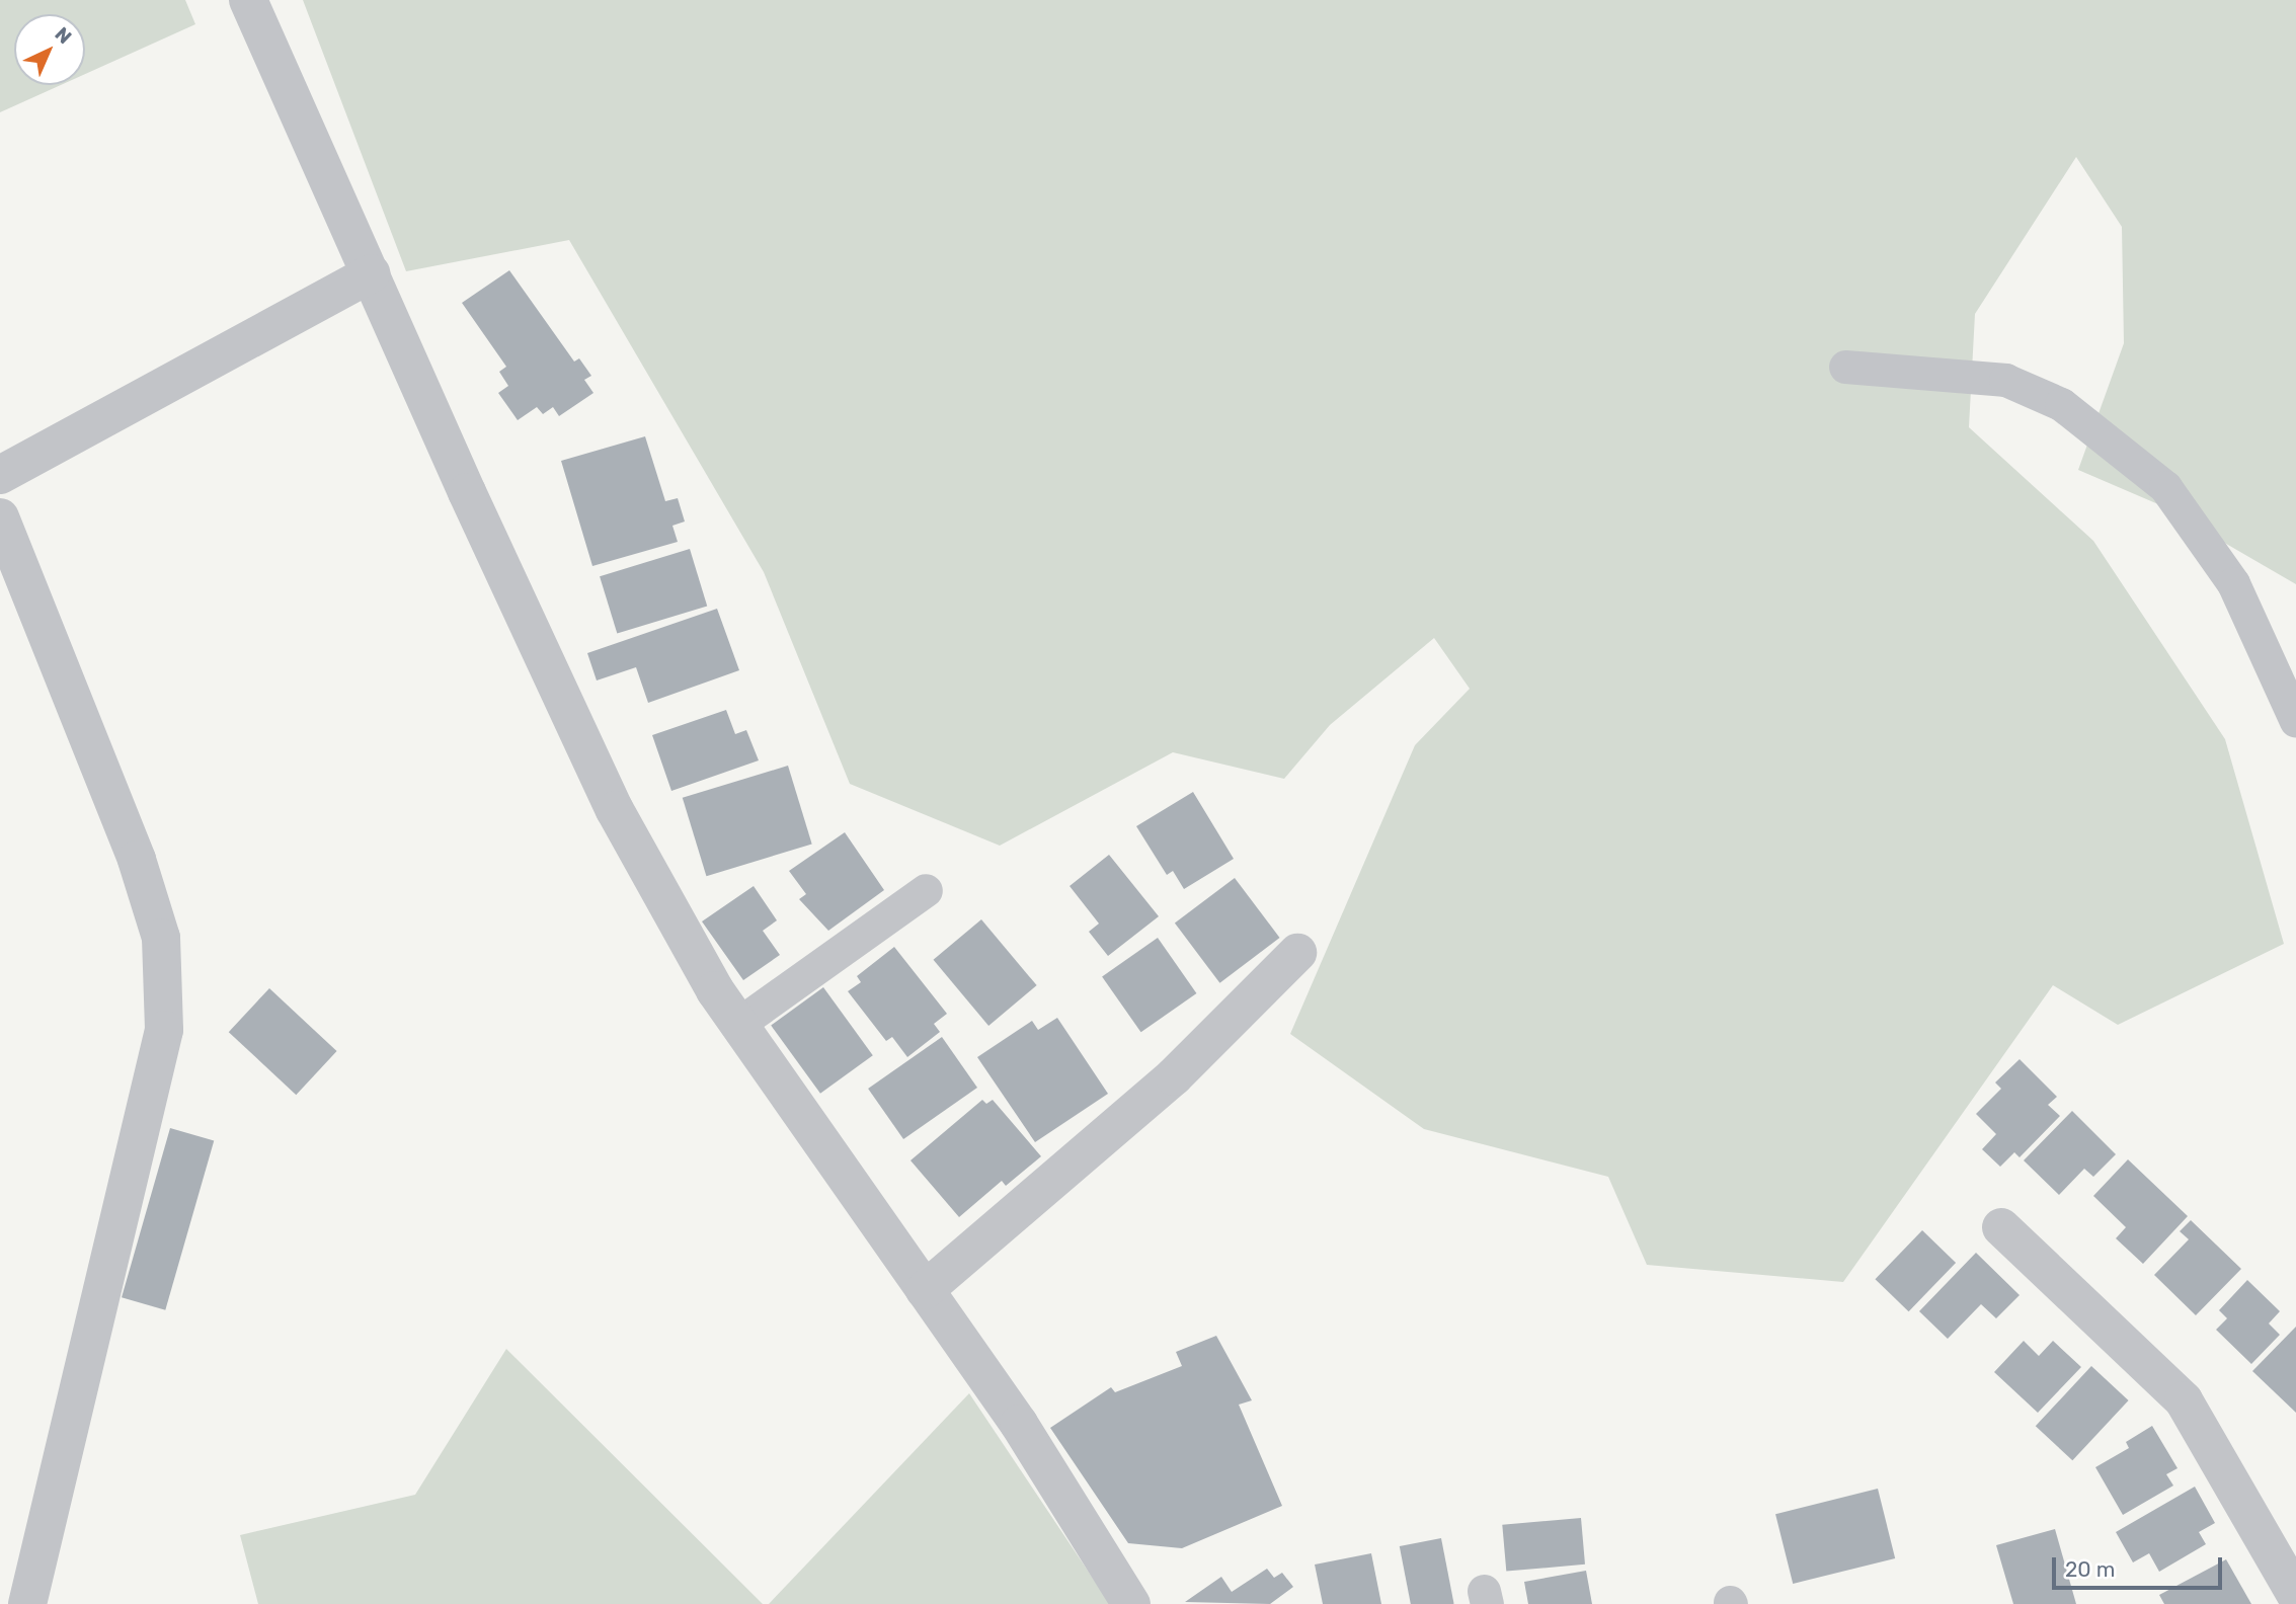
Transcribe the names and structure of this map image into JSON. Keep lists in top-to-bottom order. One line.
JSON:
{"scale_bar":"20 m","north":"top right"}
